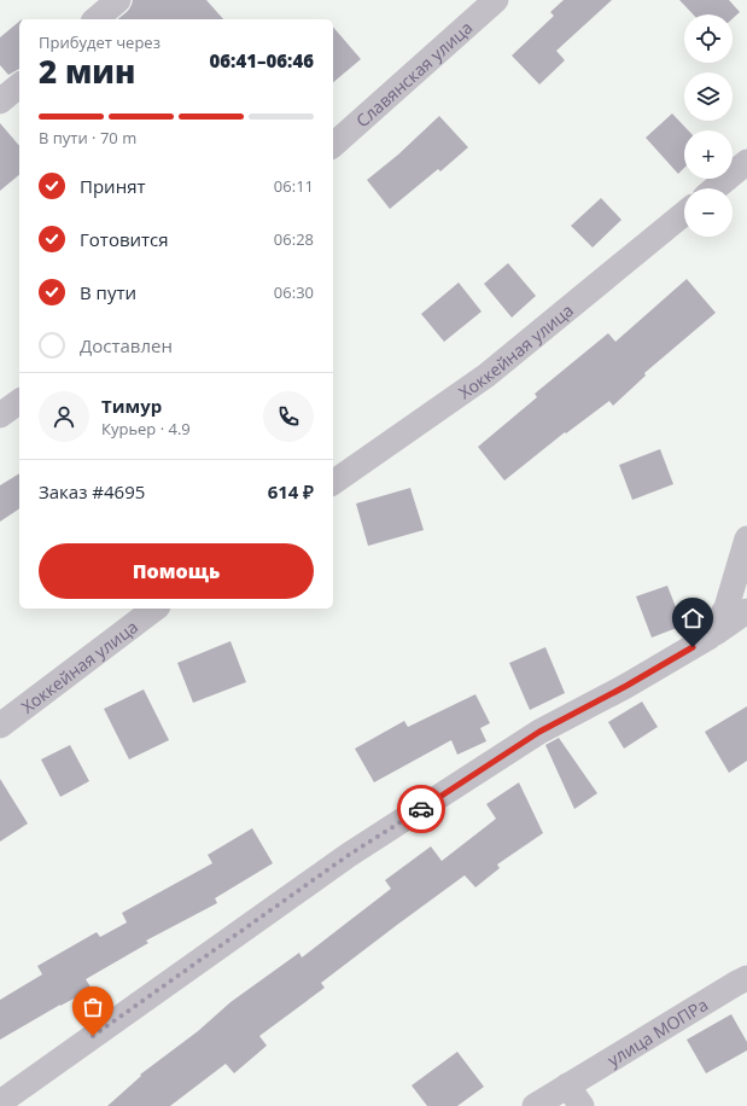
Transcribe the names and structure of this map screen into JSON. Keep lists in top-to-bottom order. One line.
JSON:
{"streets":{"street":["Славянская улица","Хоккейная улица","улица МОПРа"]},"page":{"map_buttons":["+","−"],"heading":["2 мин","Прибудет через","06:41–06:46"],"panel":["Тимур","Курьер · 4.9","Заказ #4695","614 ₽"],"bar":"В пути · 70 m","list":[["Принят","06:11"],["Готовится","06:28"],["В пути","06:30"],"Доставлен"],"buttons":"Помощь"}}
